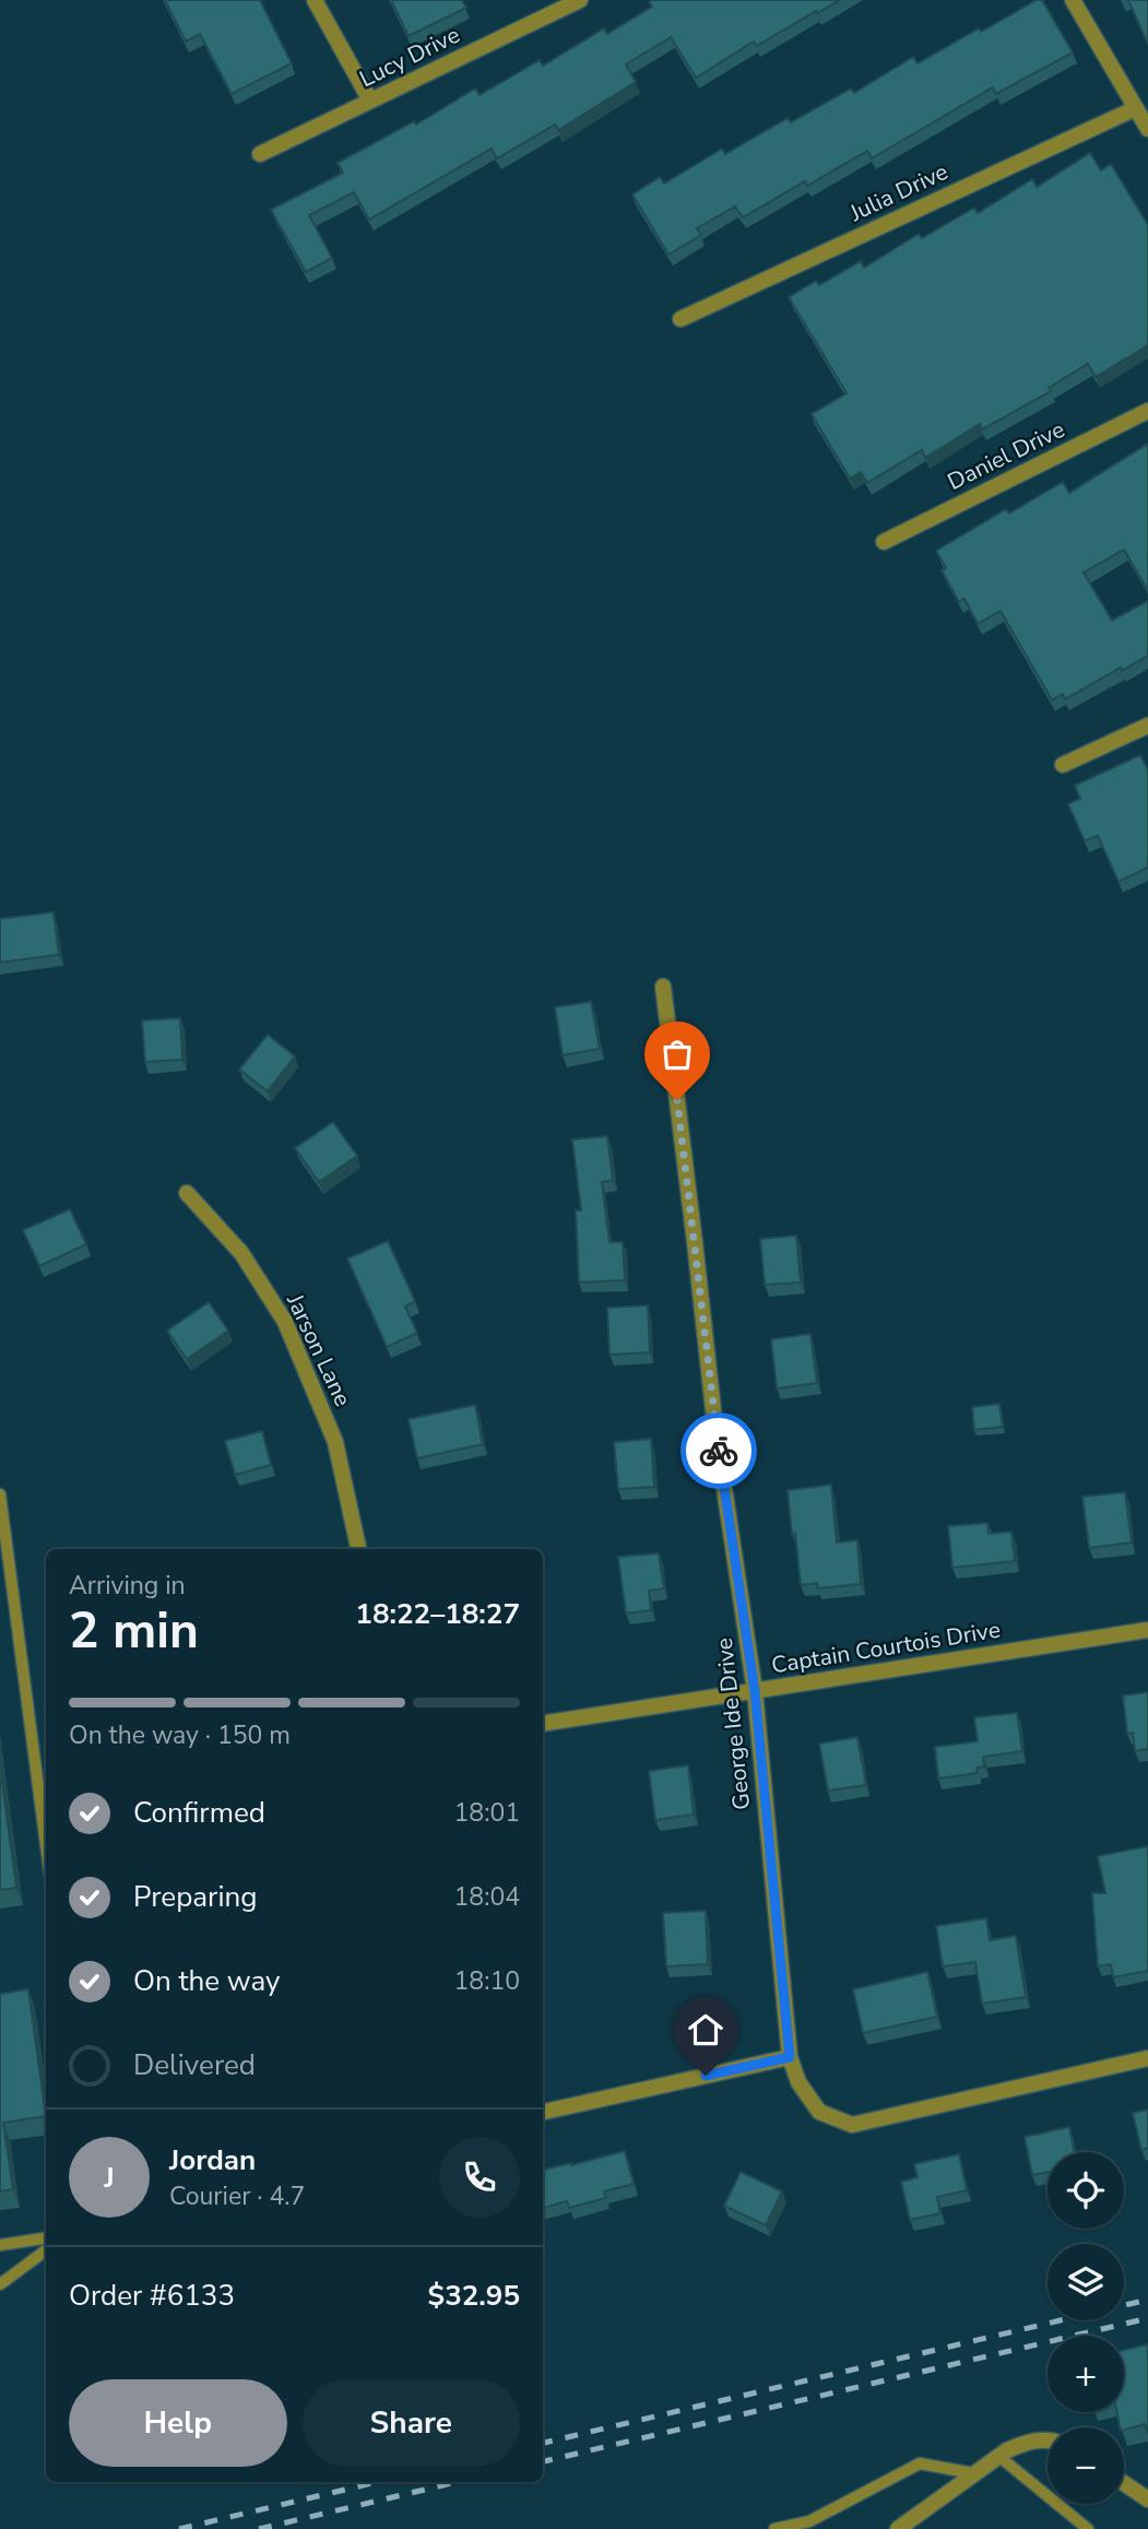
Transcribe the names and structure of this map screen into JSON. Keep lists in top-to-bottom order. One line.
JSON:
{"streets":{"street":["Lucy Drive","Julia Drive","Daniel Drive","Jarson Lane","Captain Courtois Drive","George Ide Drive"]},"crossings":[["Captain Courtois Drive","George Ide Drive"]],"page":{"heading":["2 min","Arriving in","18:22–18:27"],"panel":["Jordan","Courier · 4.7","Order #6133","$32.95"],"bar":"On the way · 150 m","list":[["Confirmed","18:01"],["Preparing","18:04"],["On the way","18:10"],"Delivered"],"round":"J","map_buttons":["+","−"],"buttons":["Help","Share"]}}
